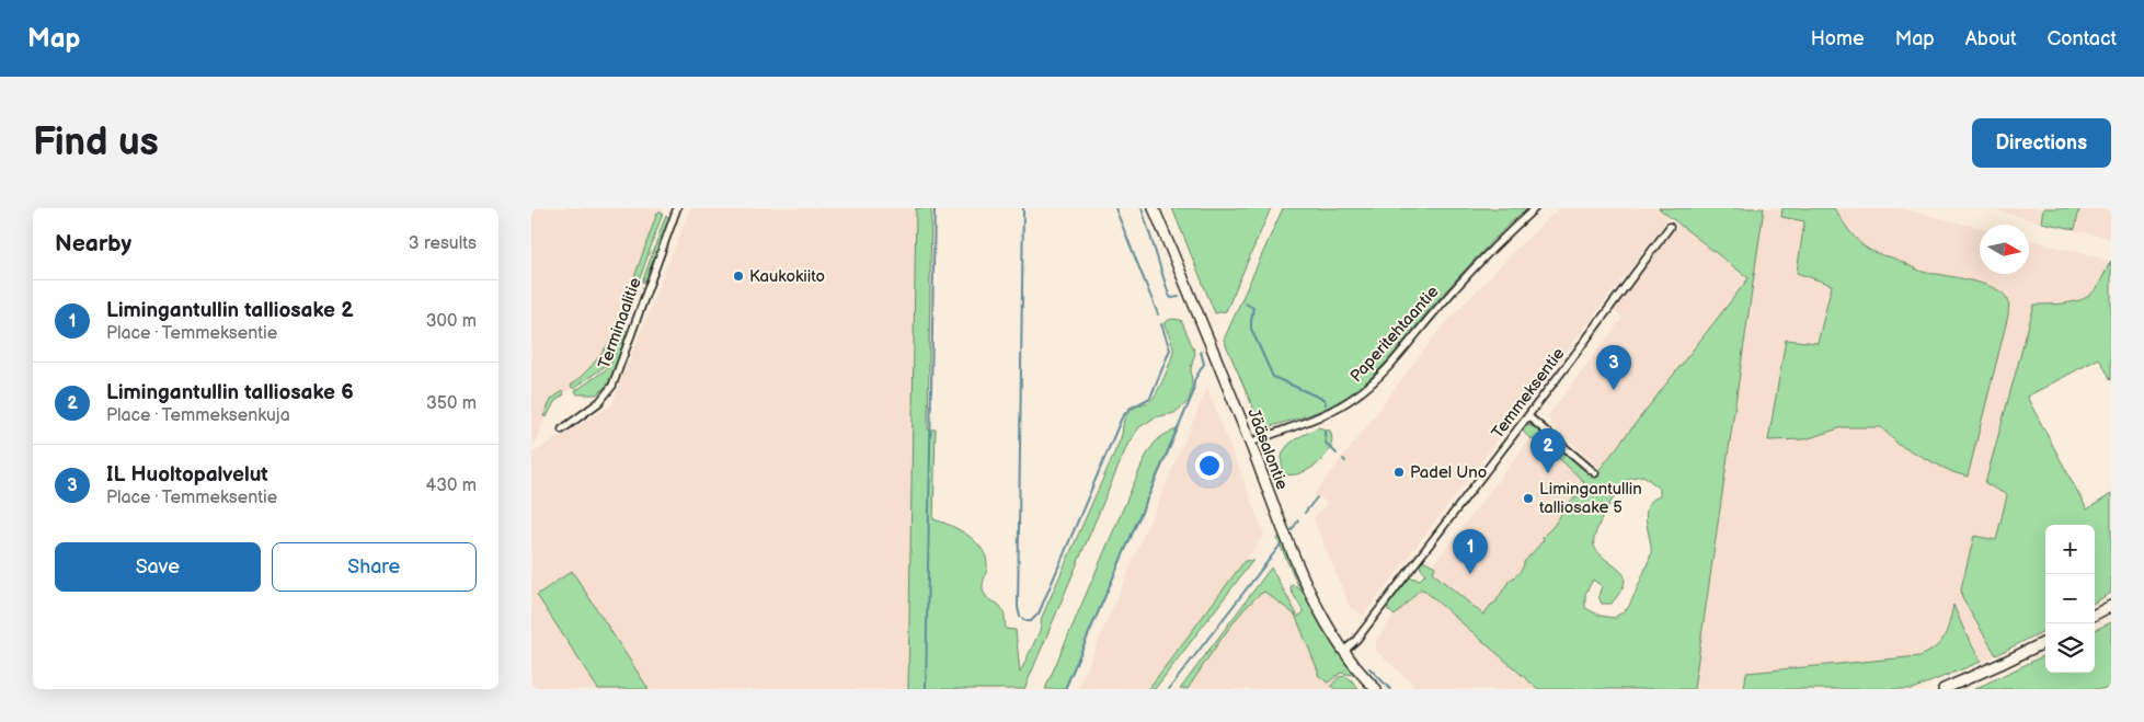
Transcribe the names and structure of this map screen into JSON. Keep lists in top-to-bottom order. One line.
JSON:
{"streets":{"main road":["Jääsalontie"],"street":["Terminaalitie","Paperitehtaantie","Temmeksentie"]},"crossings":[["Paperitehtaantie","Jääsalontie"],["Temmeksentie","Jääsalontie"]],"places":["Kaukokiito","Padel Uno","Limingantullin talliosake 5"],"north":"right","page":{"header":"Map","nav":["Home","Map","About","Contact"],"buttons":["Directions",["Save","Share"]],"title":"Find us","heading":["Nearby","3 results"],"list":[{"mark":"1","name":"Limingantullin talliosake 2","note":"Place · Temmeksentie","value":"300 m"},{"mark":"2","name":"Limingantullin talliosake 6","note":"Place · Temmeksenkuja","value":"350 m"},{"mark":"3","name":"IL Huoltopalvelut","note":"Place · Temmeksentie","value":"430 m"}],"pins":["3","2","1"],"map_buttons":["+","−"]}}
